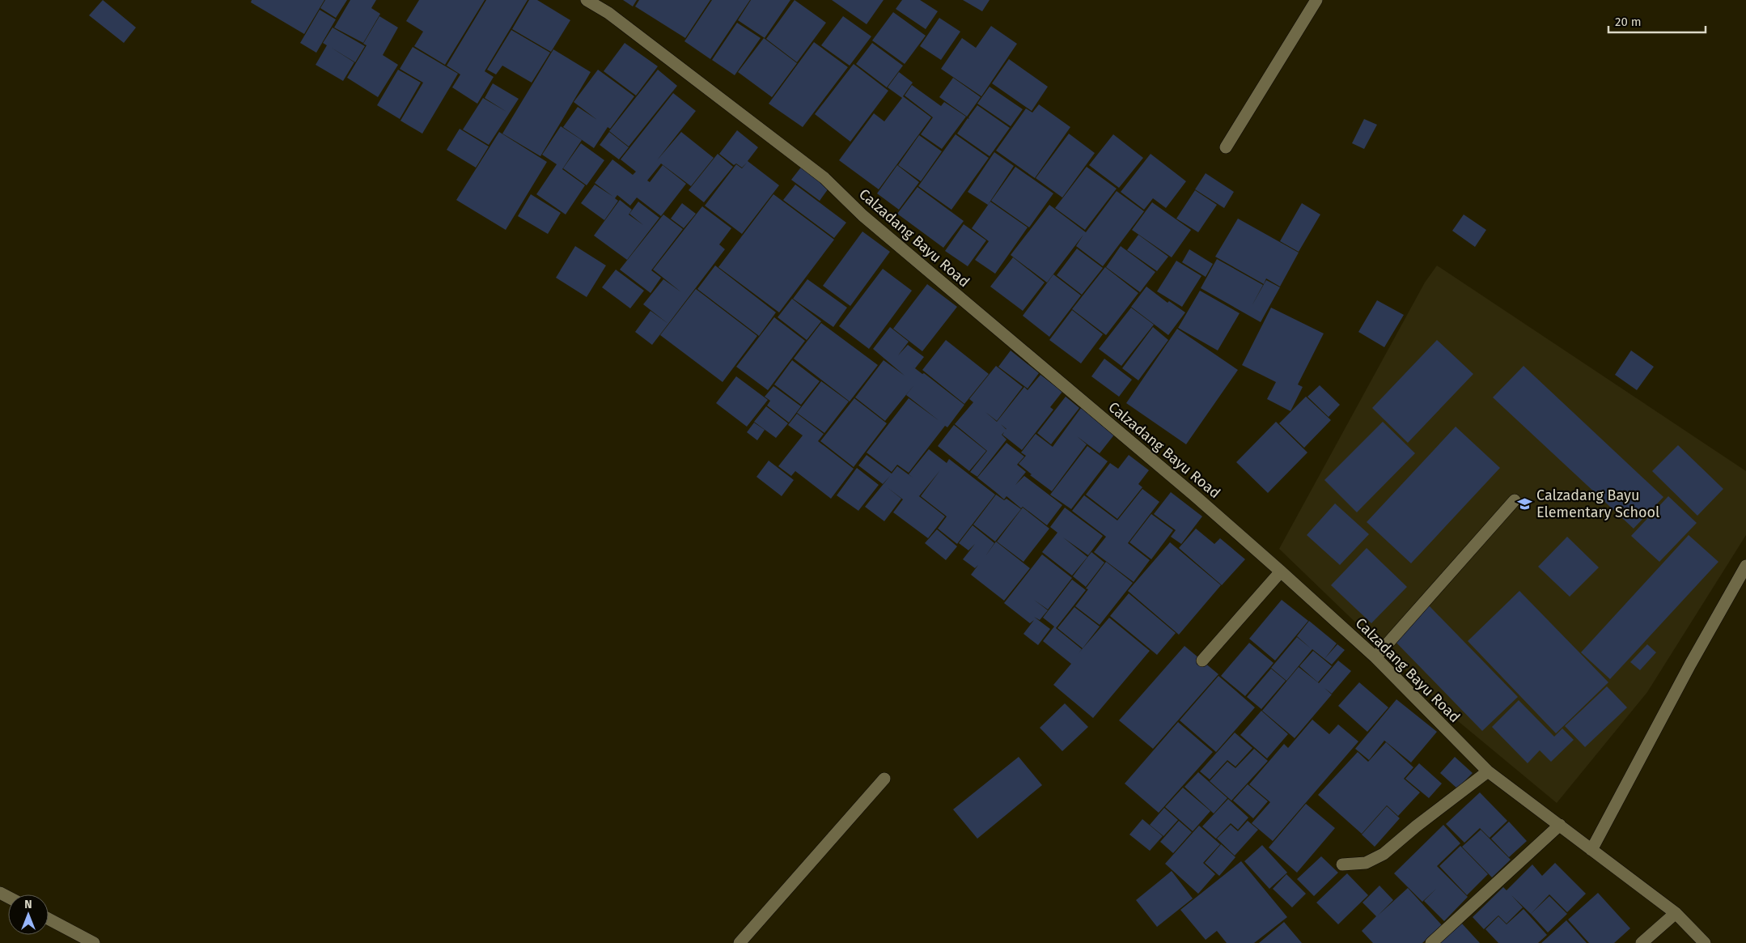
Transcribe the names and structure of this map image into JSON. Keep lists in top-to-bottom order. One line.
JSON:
{"streets":{"street":["Calzadang Bayu Road"]},"places":{"school or university":["Calzadang Bayu Elementary School"]},"scale_bar":"20 m","north":"top"}
